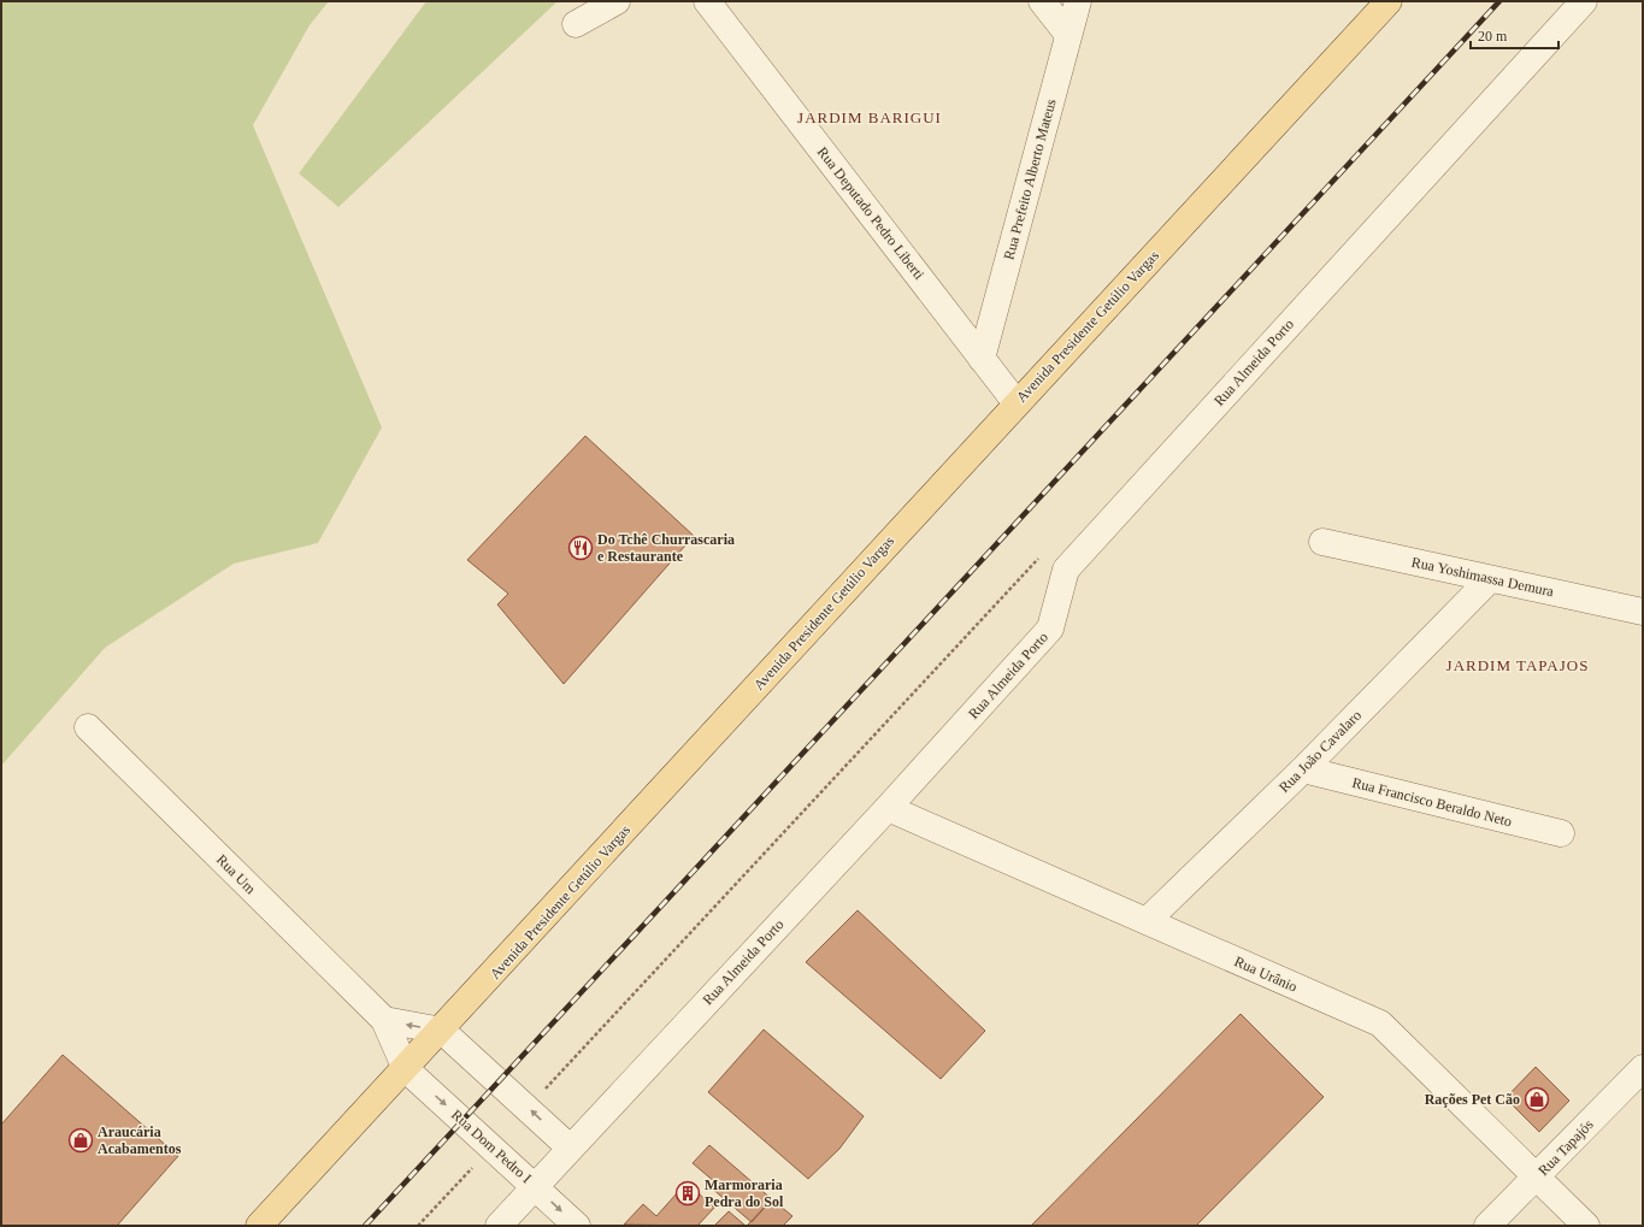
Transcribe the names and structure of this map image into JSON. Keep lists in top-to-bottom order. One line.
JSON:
{"streets":{"main road":["Avenida Presidente Getúlio Vargas"],"street":["Rua Prefeito Alberto Mateus","Rua Deputado Pedro Liberti","Rua Almeida Porto","Rua Yoshimassa Demura","Rua João Cavalaro","Rua Francisco Beraldo Neto","Rua Um","Rua Urânio","Rua Dom Pedro I","Rua Tapajós"]},"crossings":[["Rua Prefeito Alberto Mateus","Rua Deputado Pedro Liberti"],["Rua Deputado Pedro Liberti","Avenida Presidente Getúlio Vargas"],["Avenida Presidente Getúlio Vargas","Rua Um"],["Avenida Presidente Getúlio Vargas","Rua Dom Pedro I"],["Rua Almeida Porto","Rua Urânio"],["Rua Almeida Porto","Rua Dom Pedro I"],["Rua Yoshimassa Demura","Rua João Cavalaro"],["Rua João Cavalaro","Rua Francisco Beraldo Neto"],["Rua João Cavalaro","Rua Urânio"],["Rua Um","Rua Dom Pedro I"],["Rua Urânio","Rua Tapajós"]],"districts":["JARDIM BARIGUI","JARDIM TAPAJOS"],"places":{"restaurant":["Do Tchê Churrascaria e Restaurante"],"shop":["Rações Pet Cão","Araucária Acabamentos"],"building":["Marmoraria Pedra do Sol"]},"scale_bar":"20 m"}
